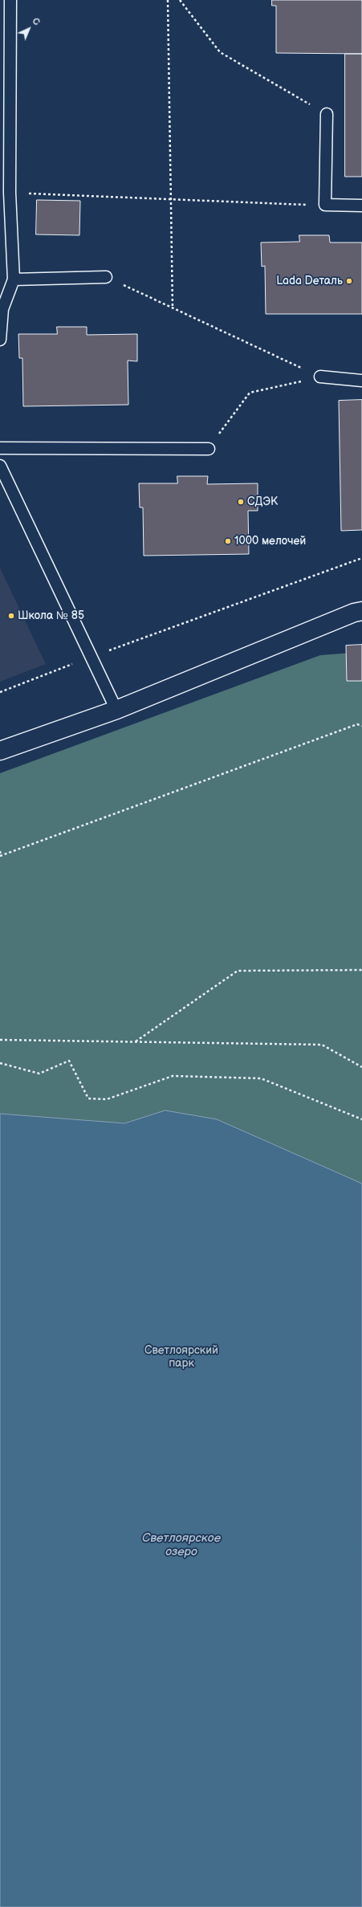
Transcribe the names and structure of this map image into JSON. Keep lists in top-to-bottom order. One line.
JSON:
{"water":["Светлоярское озеро"],"parks":["Светлоярский парк"],"places":["Lada Dеталь","СДЭК","1000 мелочей","Школа № 85"],"north":"top right"}
